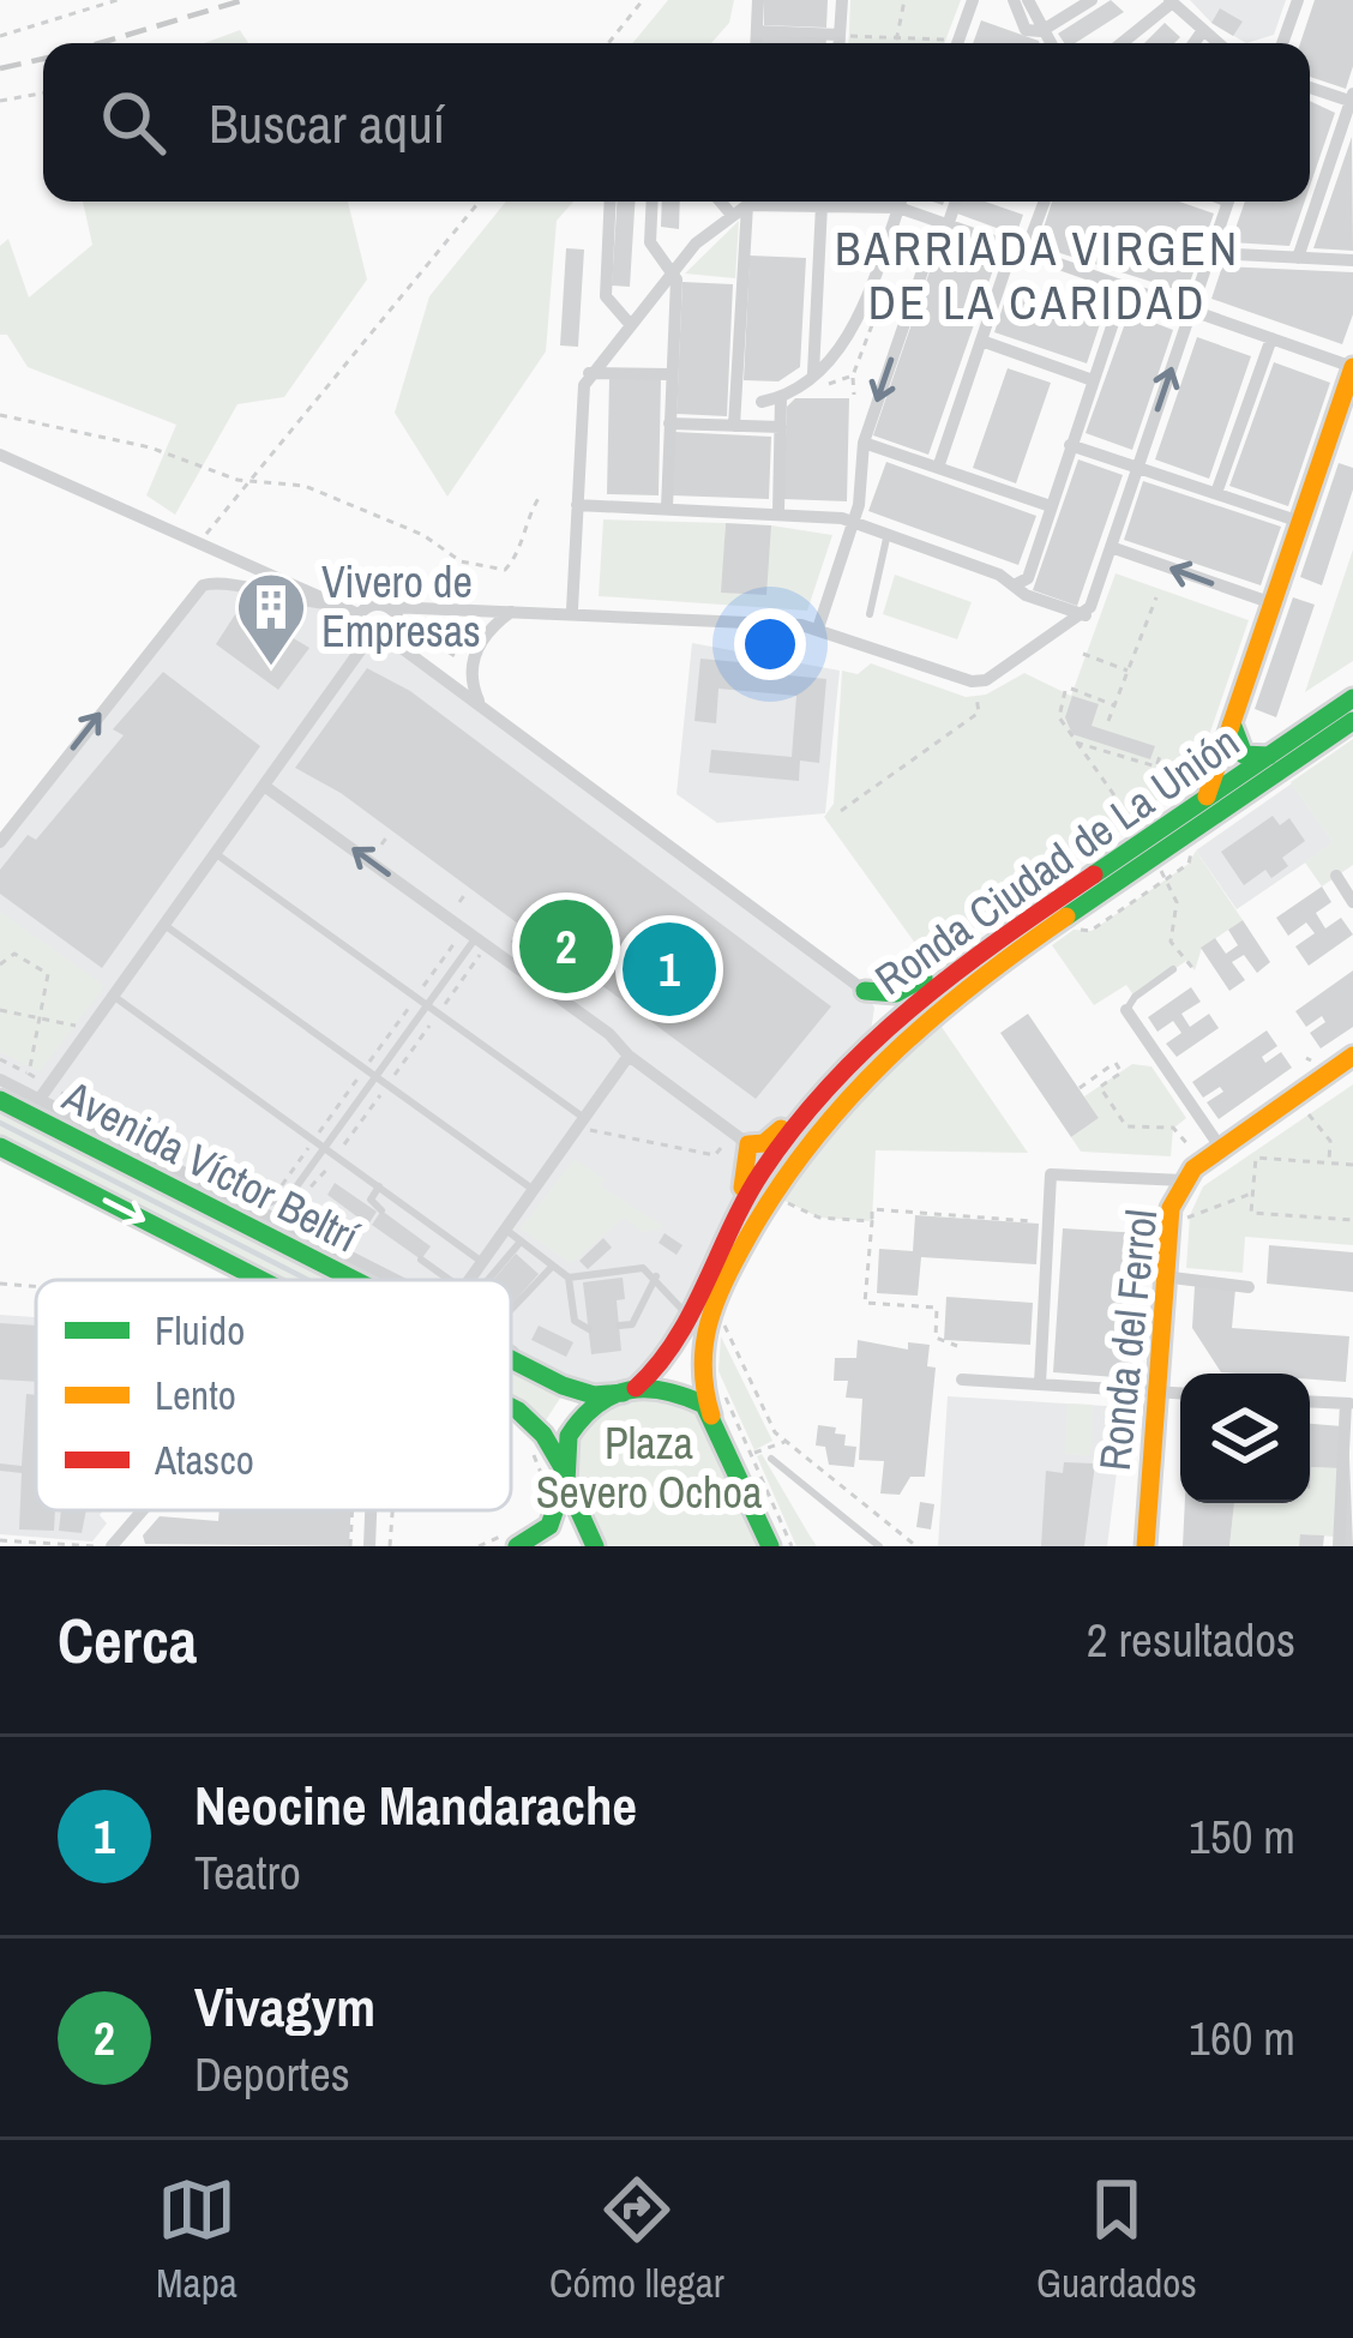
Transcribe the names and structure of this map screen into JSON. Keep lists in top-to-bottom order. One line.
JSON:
{"streets":{"main road":["Ronda Ciudad de La Unión","Avenida Víctor Beltrí","Ronda del Ferrol"]},"crossings":[["Ronda Ciudad de La Unión","Avenida Víctor Beltrí"]],"districts":["BARRIADA VIRGEN DE LA CARIDAD"],"parks":["Plaza Severo Ochoa"],"places":{"building":["Vivero de Empresas"]},"legend":["Fluido","Lento","Atasco"],"page":{"search":"Buscar aquí","pins":["2","1"],"heading":["Cerca","2 resultados"],"list":[{"mark":"1","name":"Neocine Mandarache","note":"Teatro","value":"150 m"},{"mark":"2","name":"Vivagym","note":"Deportes","value":"160 m"}],"nav":["Mapa","Cómo llegar","Guardados"]}}
